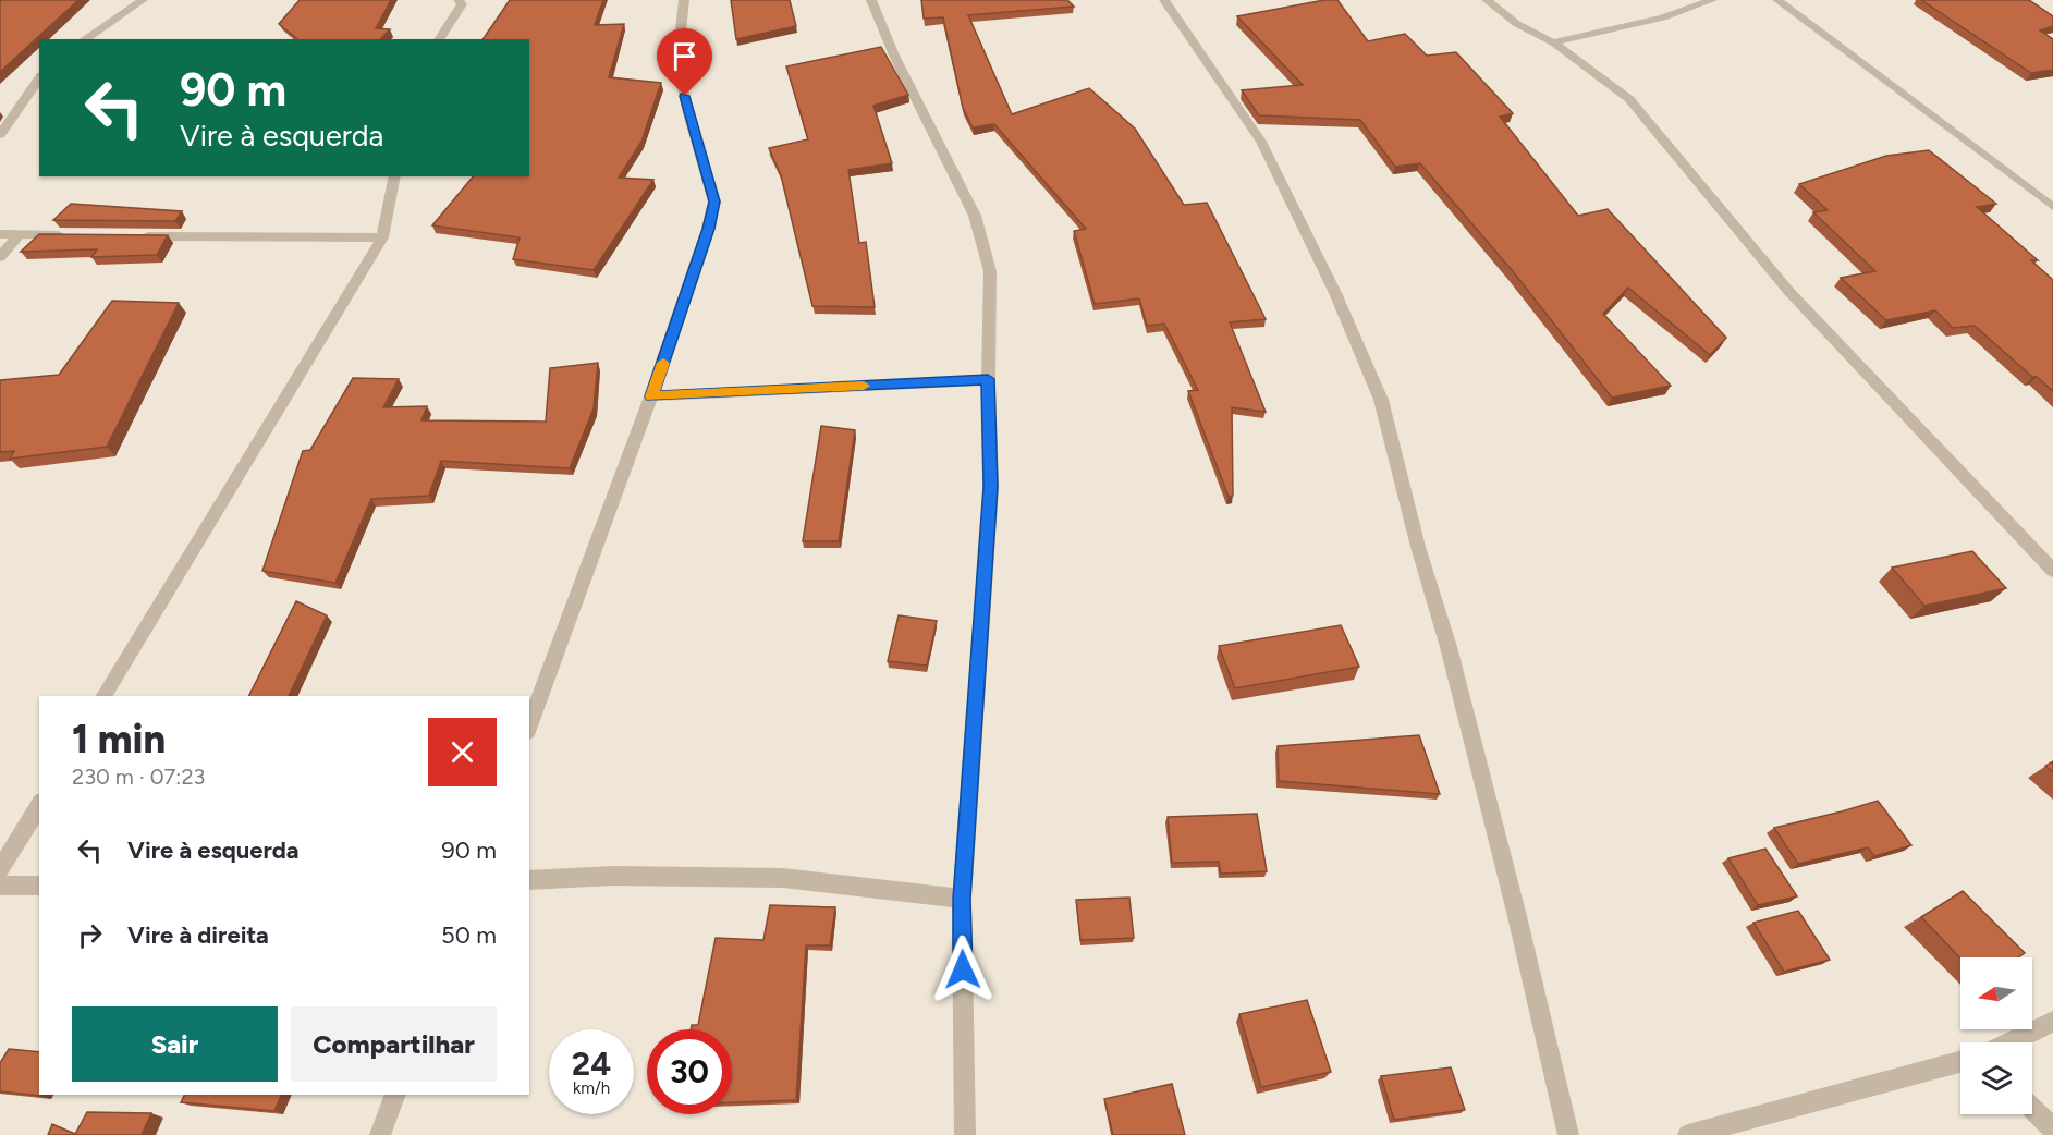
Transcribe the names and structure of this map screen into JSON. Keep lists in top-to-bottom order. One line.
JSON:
{"north":"left","page":{"turn":["90 m","Vire à esquerda"],"heading":["1 min","230 m · 07:23"],"list":[{"name":"Vire à esquerda","value":"90 m"},{"name":"Vire à direita","value":"50 m"}],"buttons":["Sair","Compartilhar"],"speed":"24 km/h","limit":"30"}}
